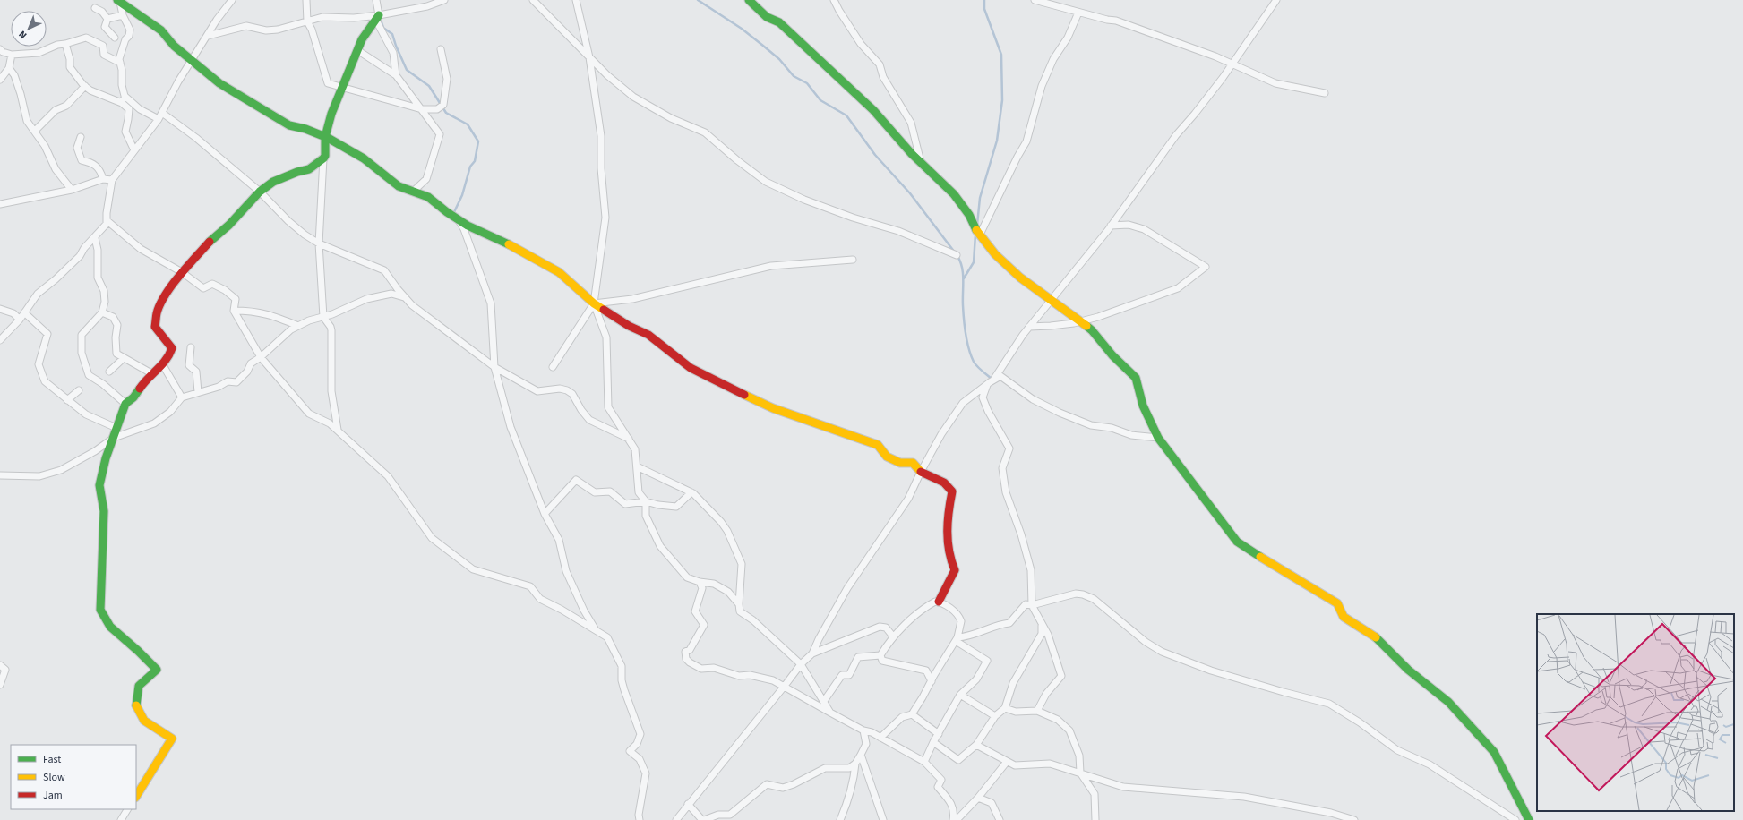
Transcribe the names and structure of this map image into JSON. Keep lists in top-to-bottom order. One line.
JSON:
{"legend":["Fast","Slow","Jam"],"north":"bottom left"}
